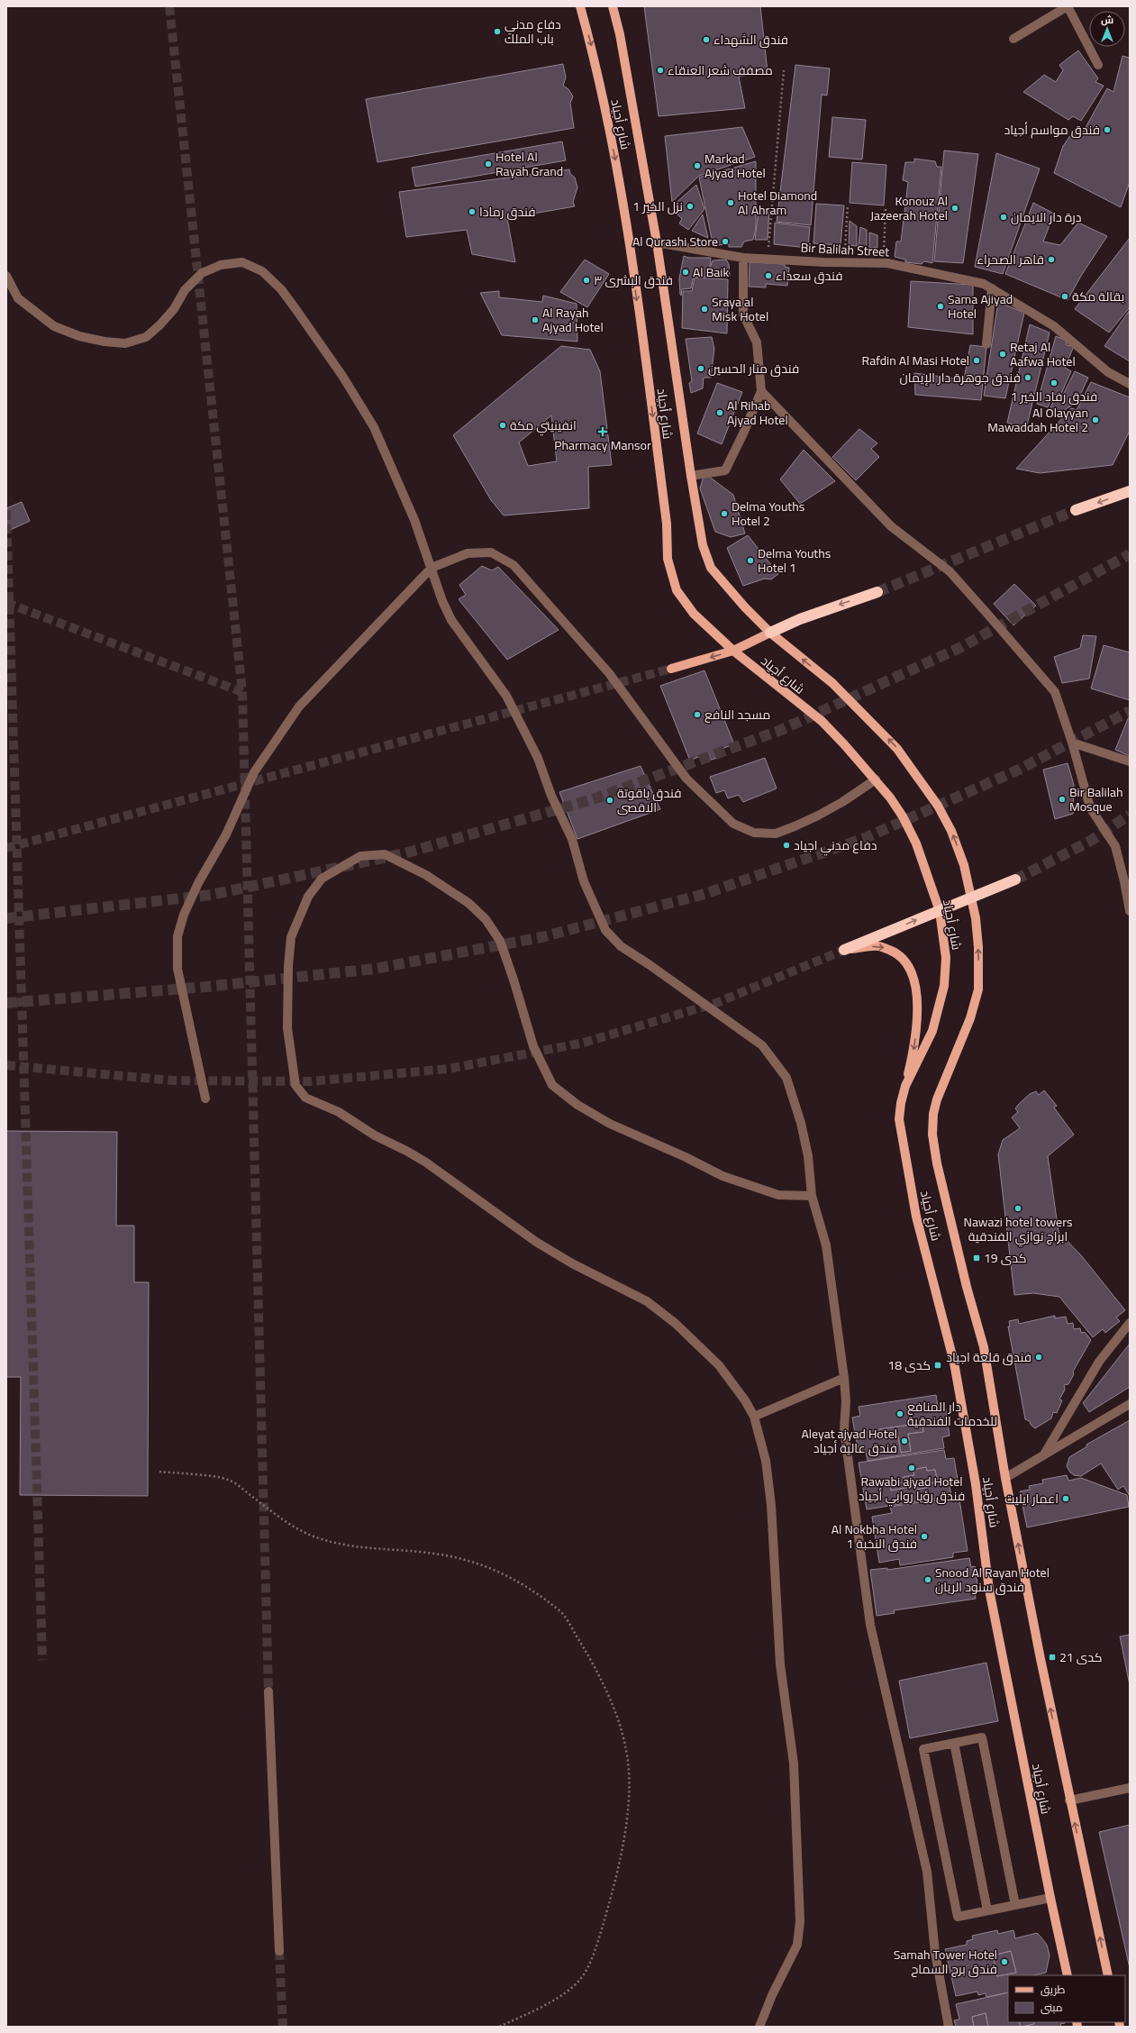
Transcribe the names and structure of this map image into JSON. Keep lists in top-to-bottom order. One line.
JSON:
{"streets":{"main road":["شارع أجياد"],"street":["Bir Balilah Street"]},"crossings":[["شارع أجياد","Bir Balilah Street"]],"places":{"other":["دفاع مدني باب الملك","فندق الشهداء","مصفف شعر العنقاء","فندق مواسم أجياد","Hotel Al Rayah Grand","Markad Ajyad Hotel","Hotel Diamond Al Ahram","نزل الخير 1","Konouz Al Jazeerah Hotel","فندق رمادا","درة دار الايمان","Al Qurashi Store","قاهر الصحراء","Al Baik","فندق سعداء","فندق البشرى ٣","بقالة مكة","Sama Ajiyad Hotel","Sraya al Misk Hotel","Al Rayah Ajyad Hotel","Retaj Al Aafwa Hotel","Rafdin Al Masi Hotel","فندق منار الحسين","فندق جوهرة دار الإيمان","فندق رفاد الخير 1","Al Rihab Ajyad Hotel","Al Olayyan Mawaddah Hotel 2","انفينيتي مكة","Delma Youths Hotel 2","Delma Youths Hotel 1","مسجد النافع","Bir Balilah Mosque","فندق ياقوتة الاقصى","دفاع مدني اجياد","Nawazi hotel towers ابراج نوازي الفندقية","فندق قلعة اجياد","دار المنافع للخدمات الفندقية","Aleyat ajyad Hotel فندق عالية أجياد","Rawabi ajyad Hotel فندق رؤيا روابي أجياد","اعمار ايليت","Al Nokbha Hotel 1 فندق النخبة","Snood Al Rayan Hotel فندق سنود الريان","Samah Tower Hotel فندق برج السماح"],"health":["Pharmacy Mansor"],"transit":["كدى 19","كدى 18","كدى 21"]},"legend":["طريق","مبنى"],"north":"top"}
